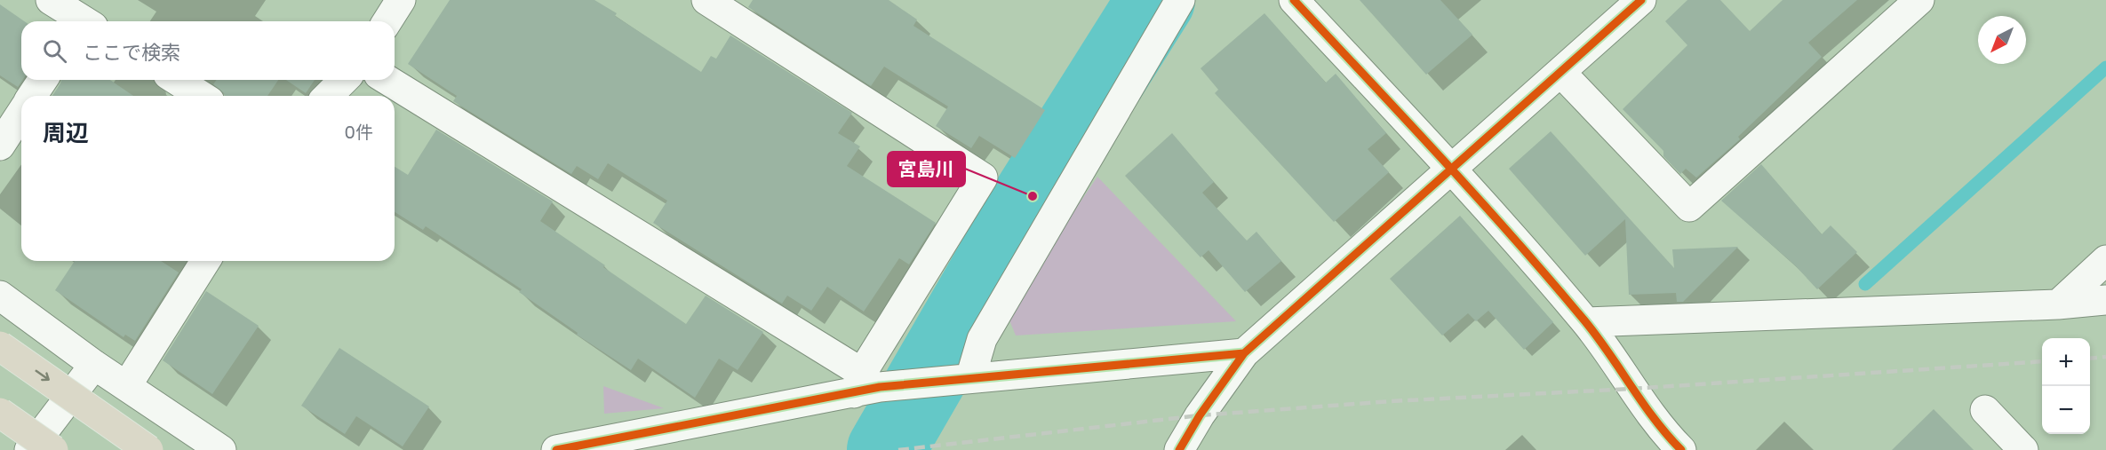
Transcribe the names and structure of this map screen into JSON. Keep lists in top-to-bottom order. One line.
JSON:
{"places":["宮島川"],"north":"bottom left","page":{"search":"ここで検索","heading":["周辺","0件"],"map_buttons":["+","−"]}}
